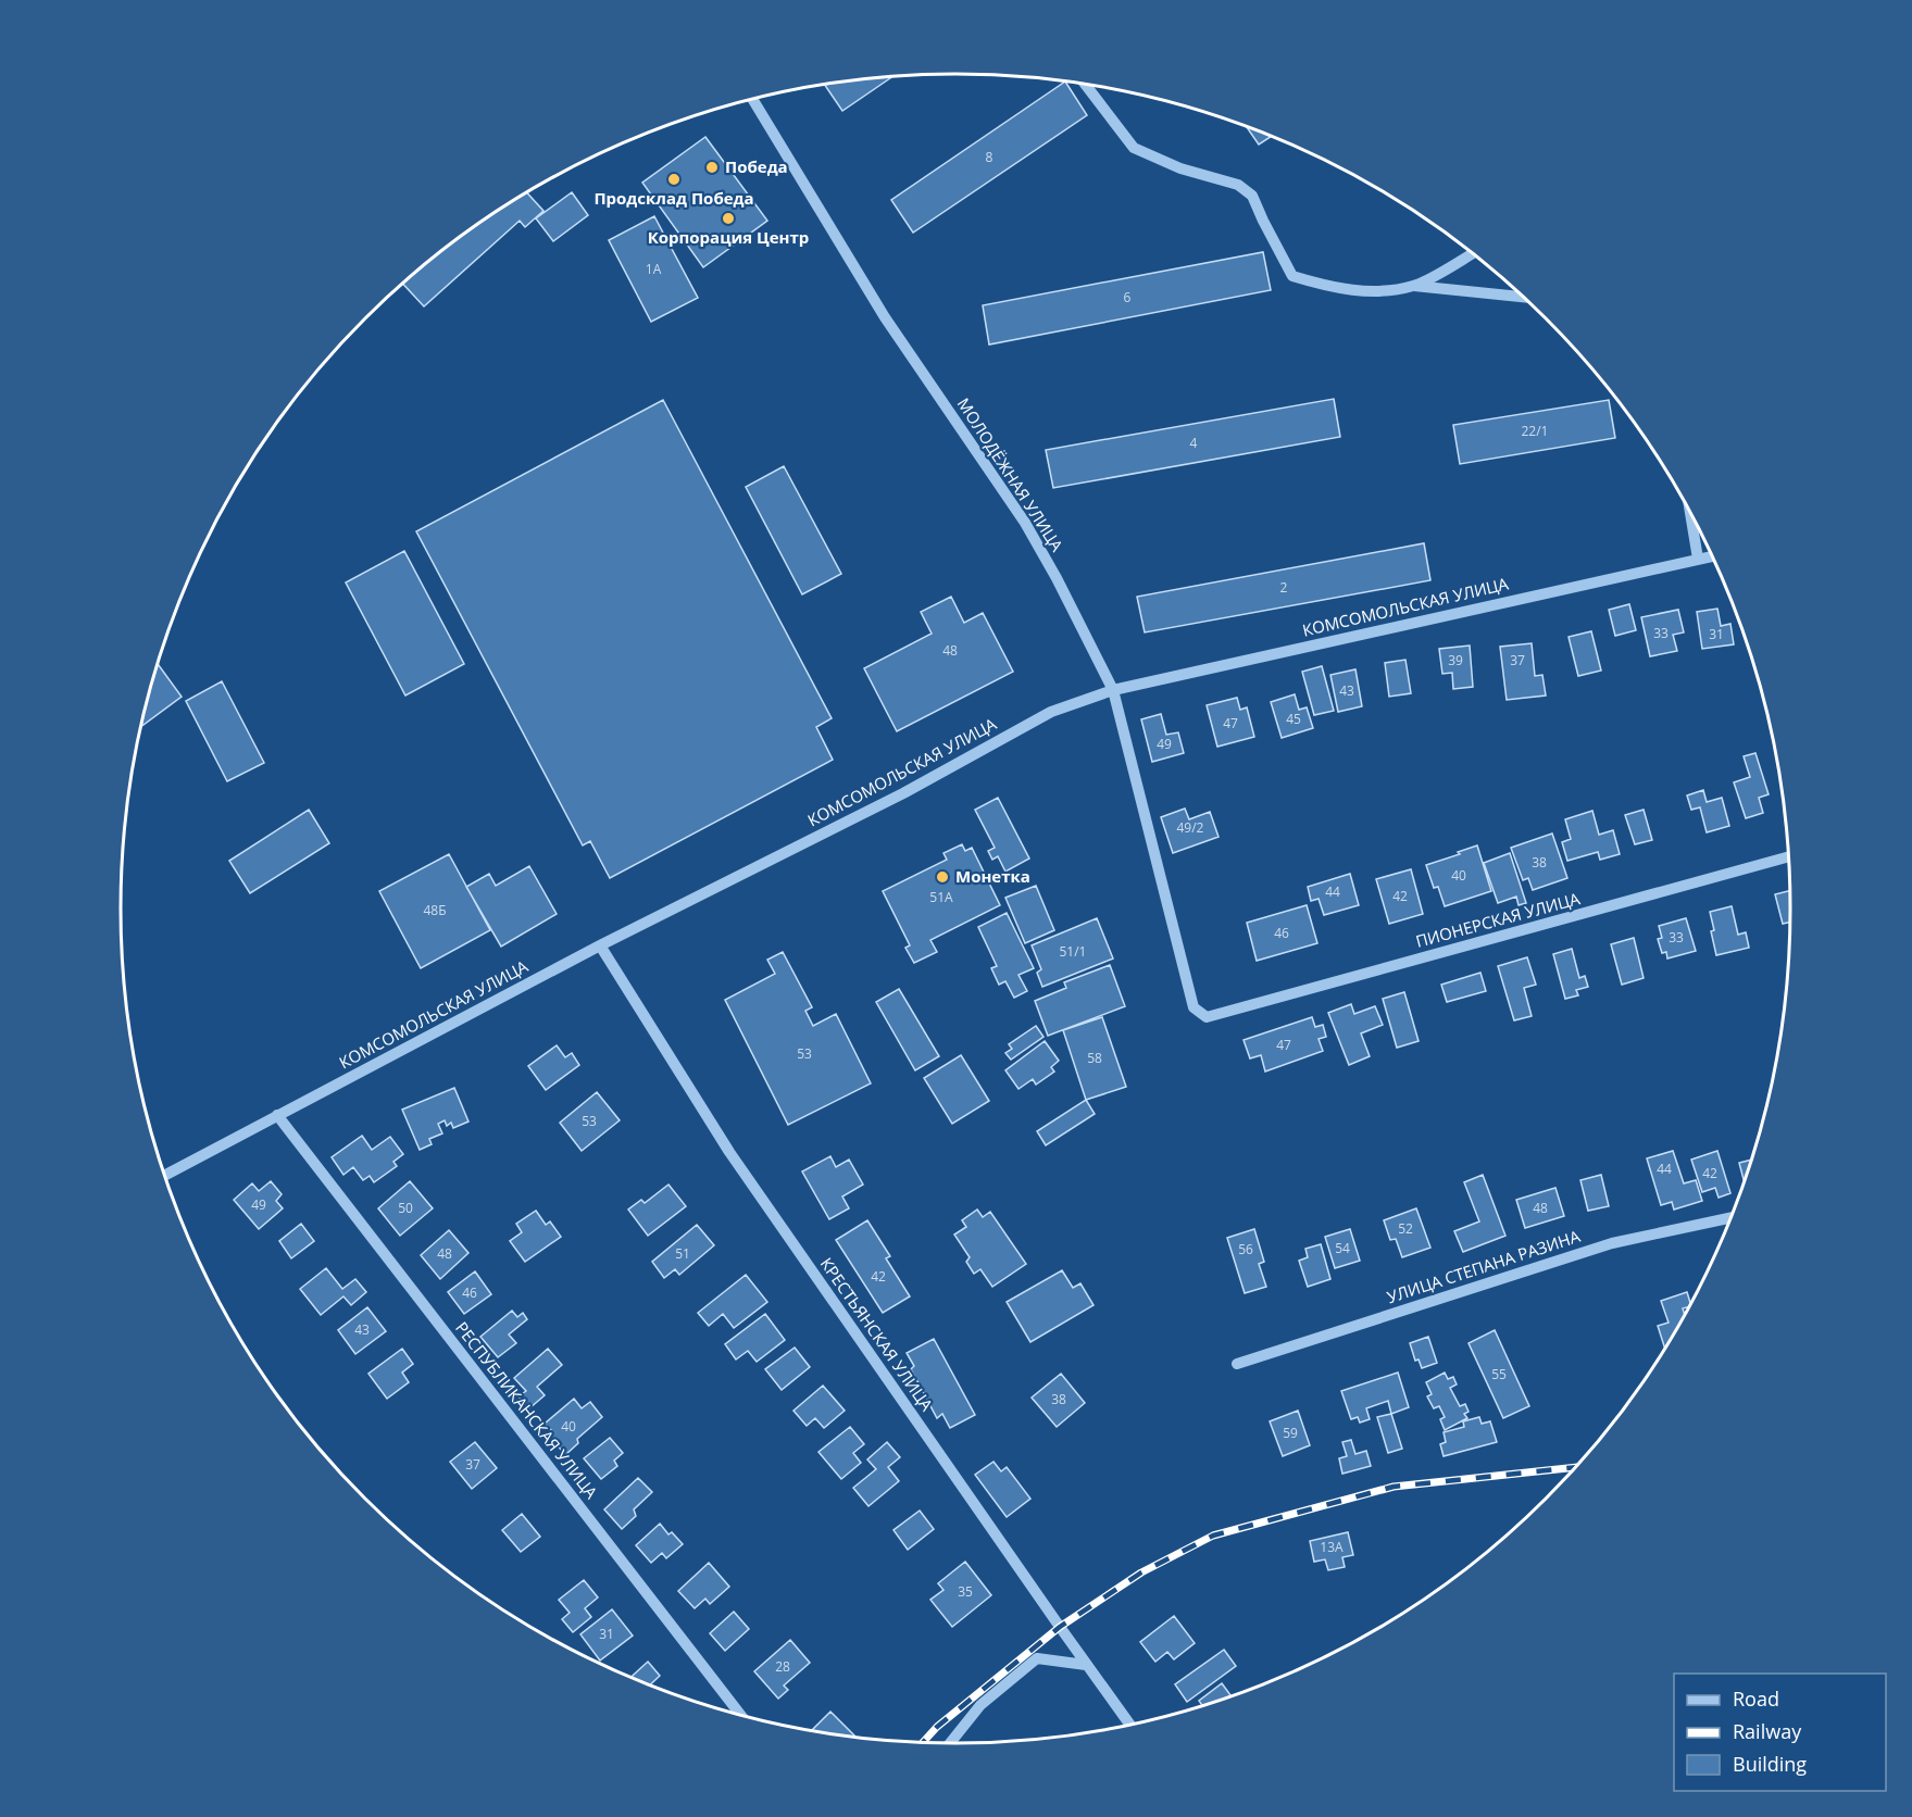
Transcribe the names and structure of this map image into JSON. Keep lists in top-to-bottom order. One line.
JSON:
{"streets":{"street":["МОЛОДЁЖНАЯ УЛИЦА","КОМСОМОЛЬСКАЯ УЛИЦА","ПИОНЕРСКАЯ УЛИЦА","УЛИЦА СТЕПАНА РАЗИНА","КРЕСТЬЯНСКАЯ УЛИЦА","РЕСПУБЛИКАНСКАЯ УЛИЦА"]},"crossings":[["МОЛОДЁЖНАЯ УЛИЦА","КОМСОМОЛЬСКАЯ УЛИЦА"],["МОЛОДЁЖНАЯ УЛИЦА","ПИОНЕРСКАЯ УЛИЦА"],["КОМСОМОЛЬСКАЯ УЛИЦА","КРЕСТЬЯНСКАЯ УЛИЦА"],["КОМСОМОЛЬСКАЯ УЛИЦА","РЕСПУБЛИКАНСКАЯ УЛИЦА"]],"places":["Победа","Продсклад Победа","Корпорация Центр","Монетка"],"house_numbers":["8","1А","6","22/1","4","2","33","31","48","39","37","43","45","47","49","49/2","38","40","44","42","51А","48Б","46","33","51/1","47","53","58","53","44","42","49","50","48","52","54","56","48","51","42","46","43","55","38","40","59","37","13А","35","31","28"],"legend":["Road","Railway","Building"]}
